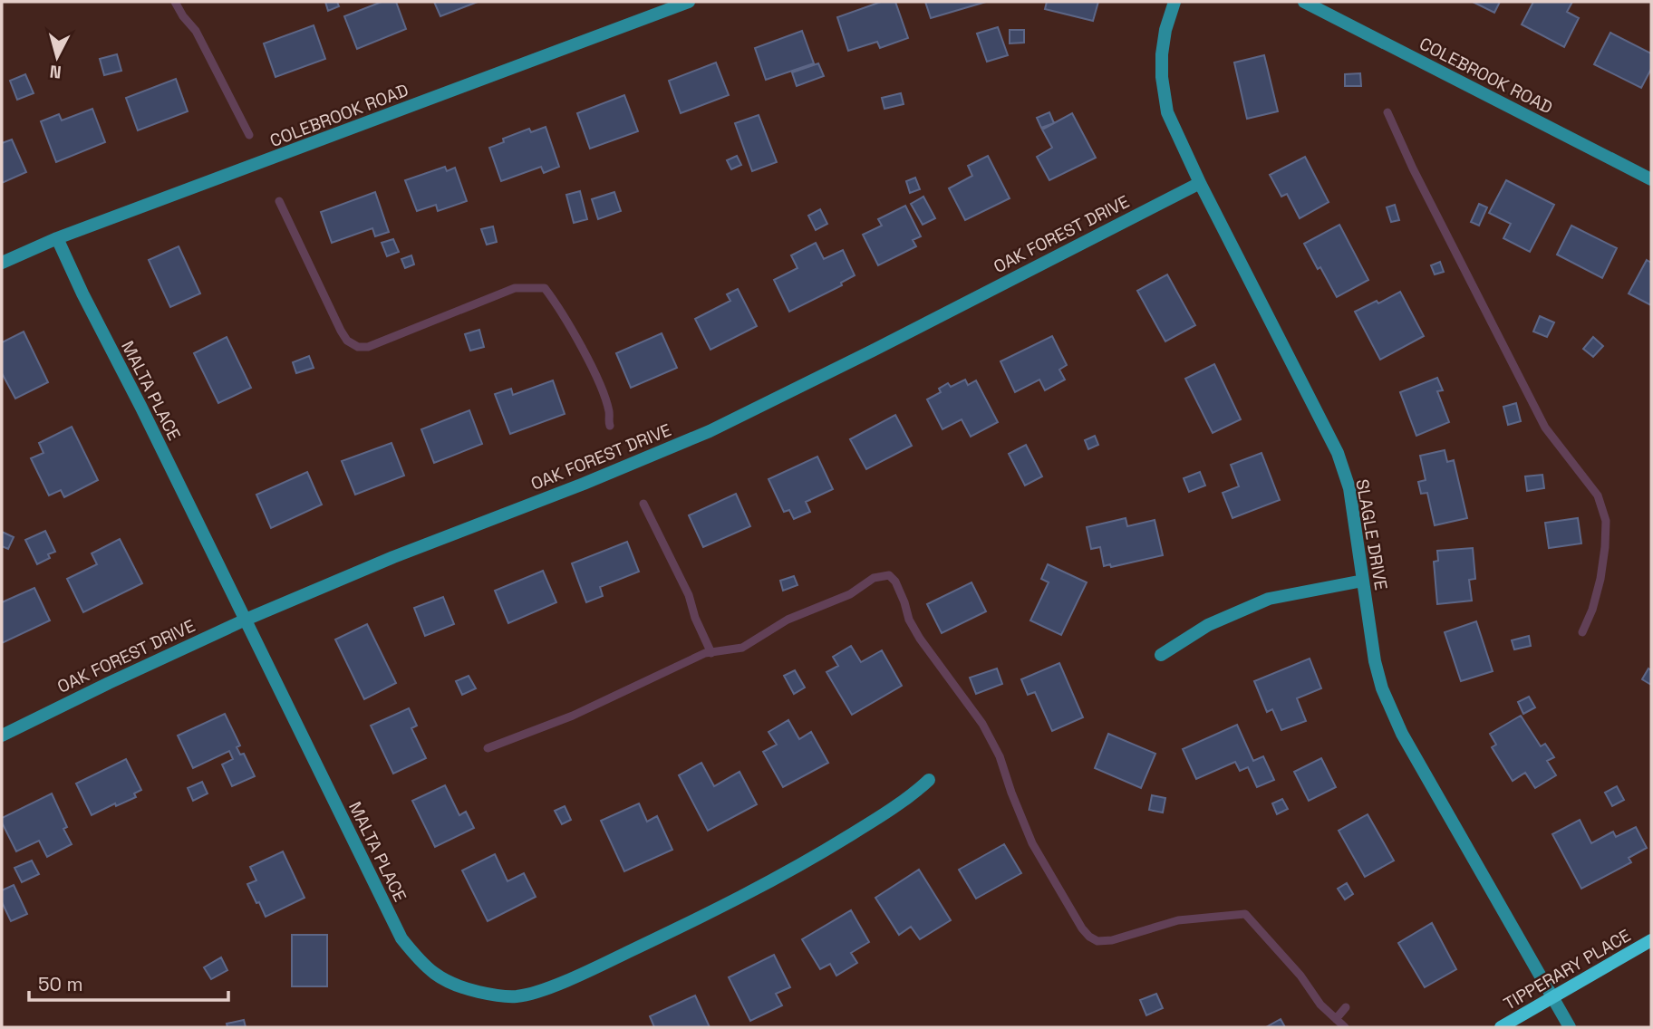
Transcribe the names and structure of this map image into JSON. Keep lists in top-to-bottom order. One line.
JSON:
{"streets":{"street":["COLEBROOK ROAD","OAK FOREST DRIVE","MALTA PLACE","SLAGLE DRIVE","TIPPERARY PLACE"]},"crossings":[["COLEBROOK ROAD","MALTA PLACE"],["OAK FOREST DRIVE","MALTA PLACE"],["OAK FOREST DRIVE","SLAGLE DRIVE"],["SLAGLE DRIVE","TIPPERARY PLACE"]],"scale_bar":"50 m","north":"bottom"}
